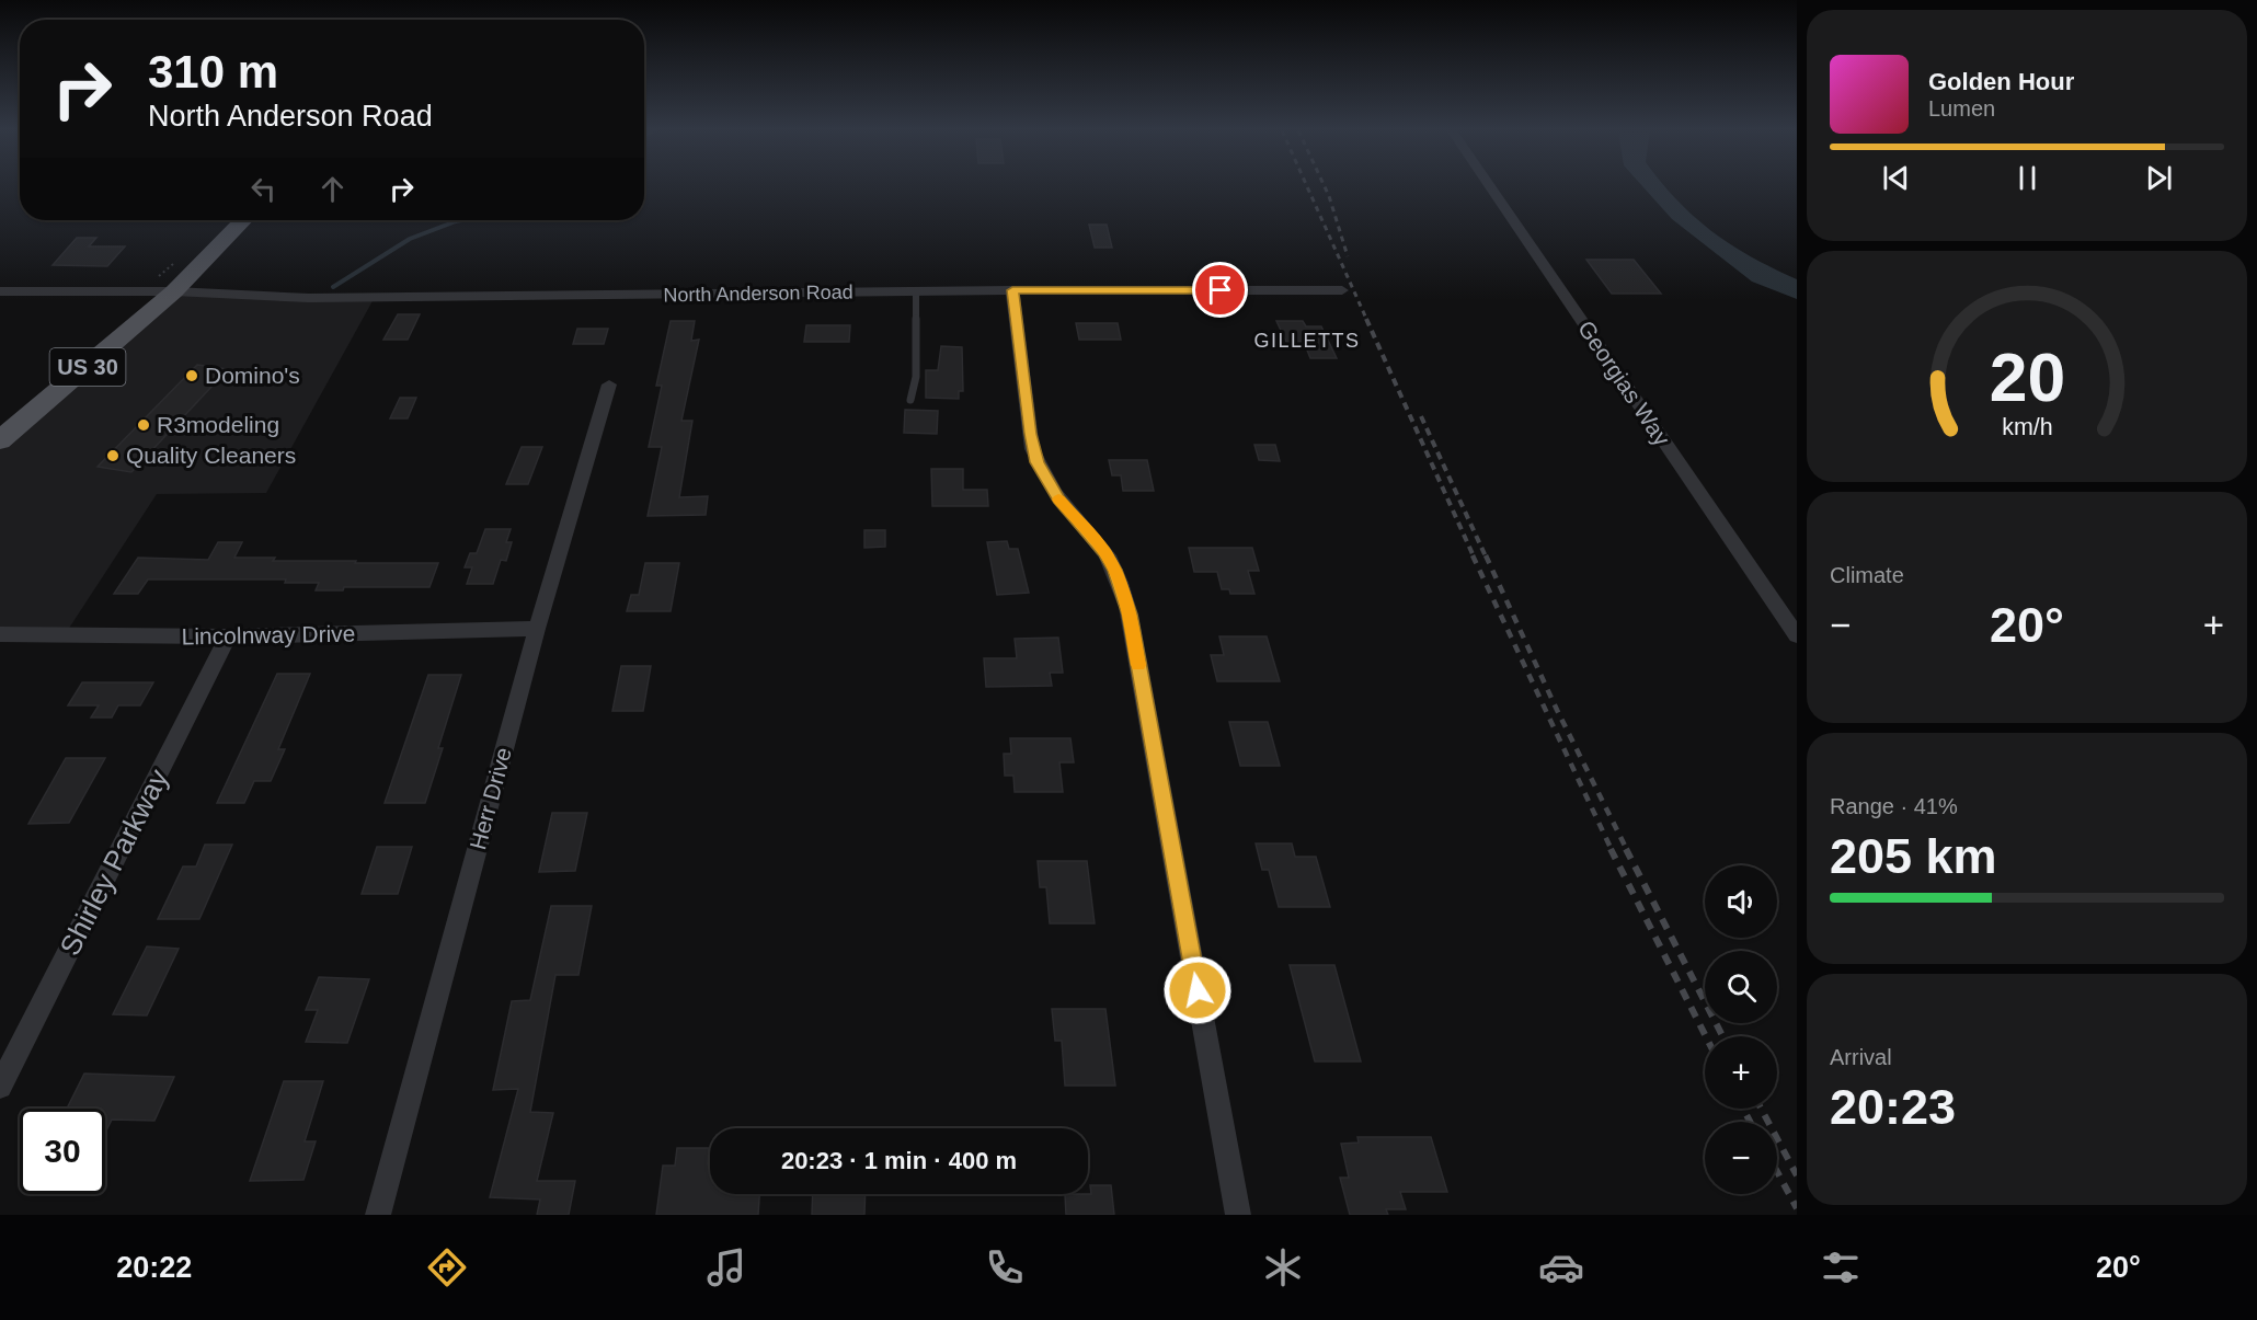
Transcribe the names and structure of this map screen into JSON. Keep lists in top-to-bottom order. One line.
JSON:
{"streets":{"main road":["US 30"],"street":["North Anderson Road","Georgias Way","Lincolnway Drive","Herr Drive","Shirley Parkway"]},"crossings":[["North Anderson Road","US 30"],["Lincolnway Drive","Herr Drive"],["Lincolnway Drive","Shirley Parkway"]],"districts":["GILLETTS"],"places":["Domino's","R3modeling","Quality Cleaners"],"page":{"turn":["310 m","North Anderson Road"],"song":["Golden Hour","Lumen"],"tile":["Climate",["Range · 41%","205 km"],["Arrival","20:23"]],"heat":["−","20°","+"],"map_buttons":["+","−"],"limit":"30","trip":"20:23 · 1 min · 400 m","tabs":["20:22","20°"],"gauge":["20","km/h"]}}
